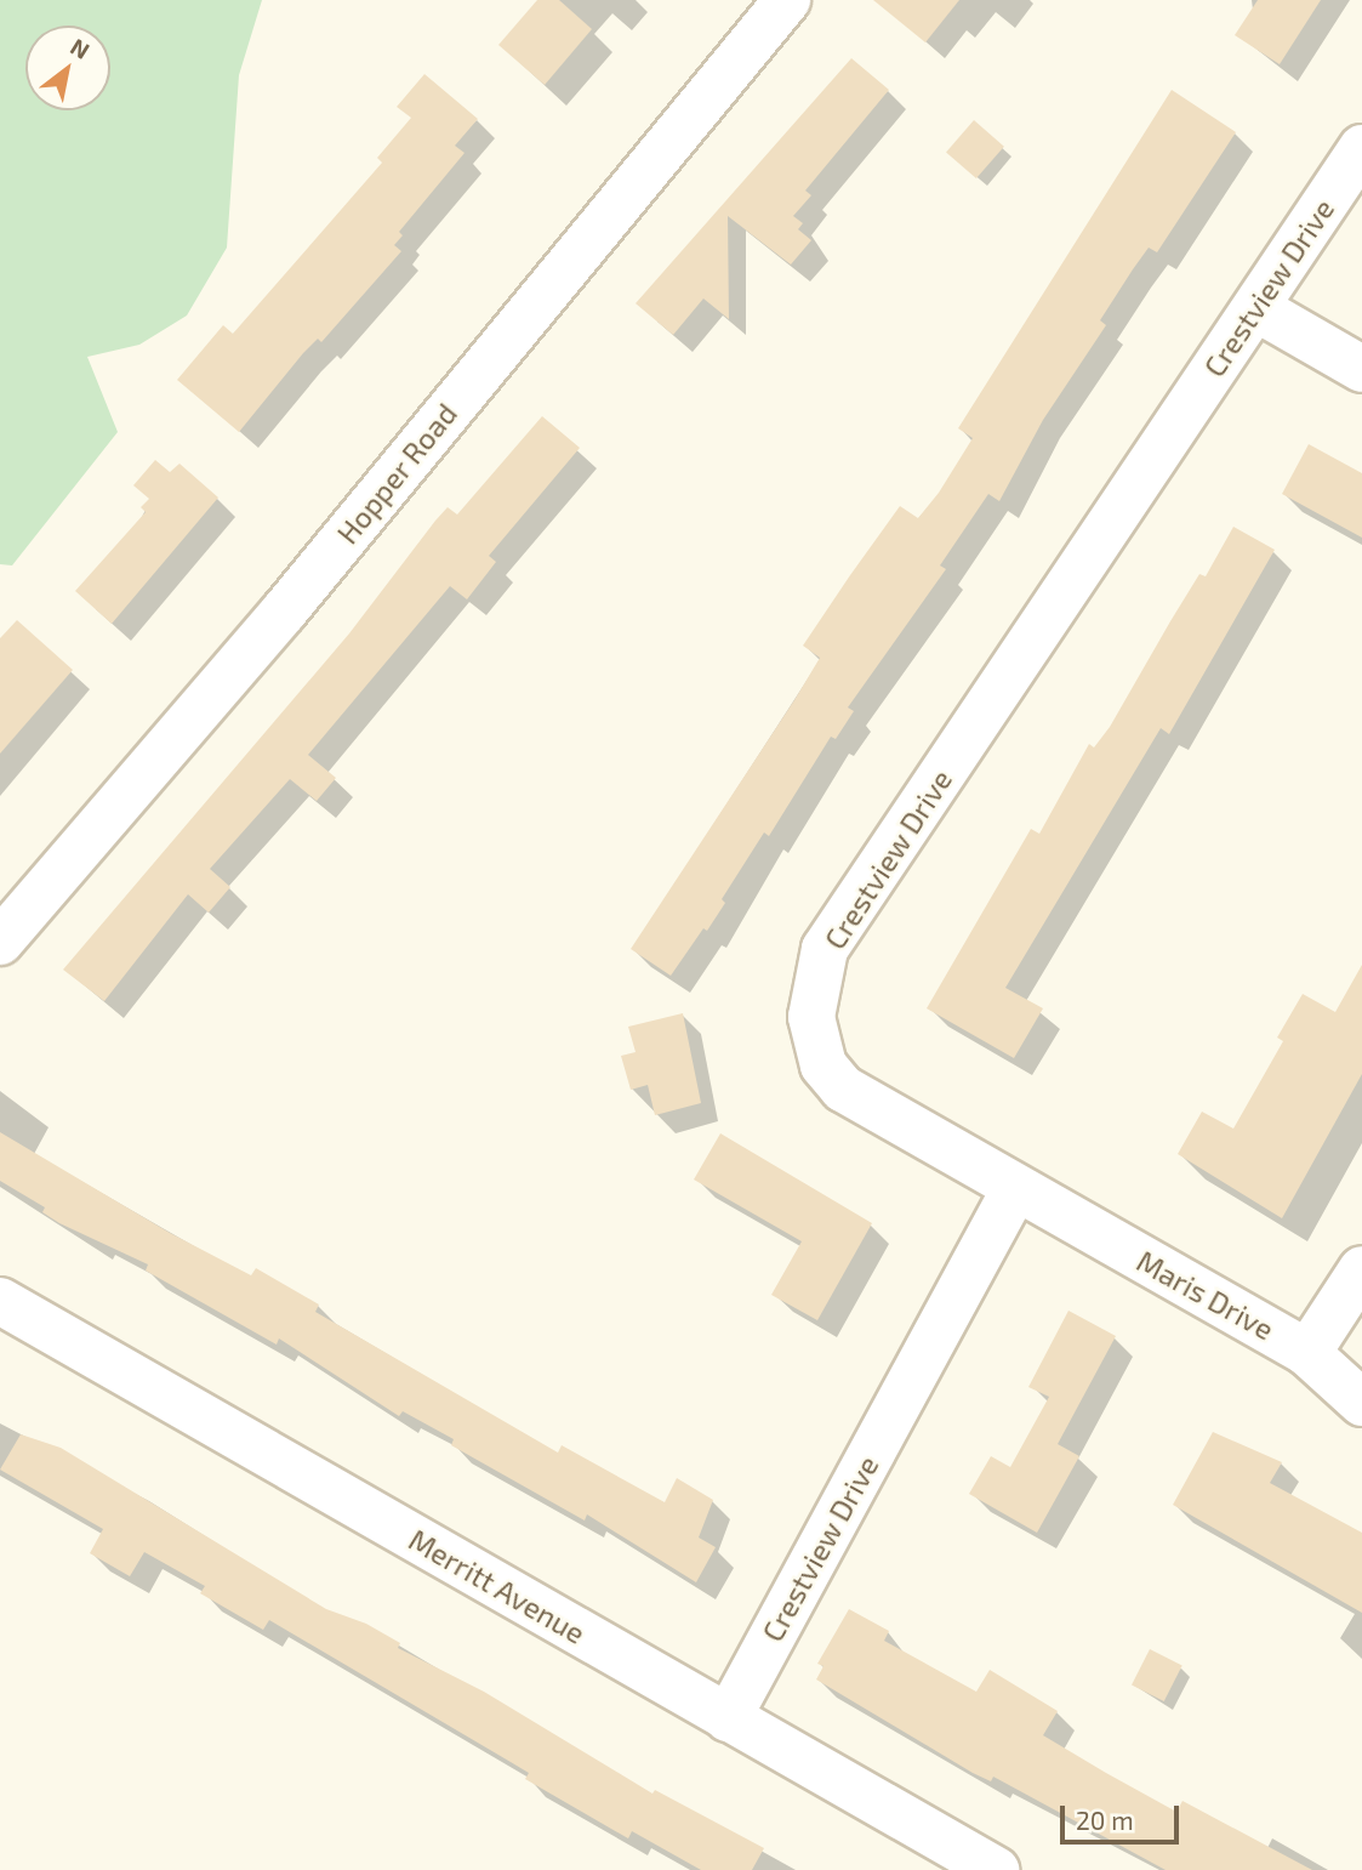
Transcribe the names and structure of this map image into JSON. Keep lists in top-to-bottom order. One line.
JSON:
{"streets":{"street":["Crestview Drive","Hopper Road","Maris Drive","Merritt Avenue"]},"crossings":[["Crestview Drive","Maris Drive"],["Crestview Drive","Merritt Avenue"]],"scale_bar":"20 m","north":"top right"}
